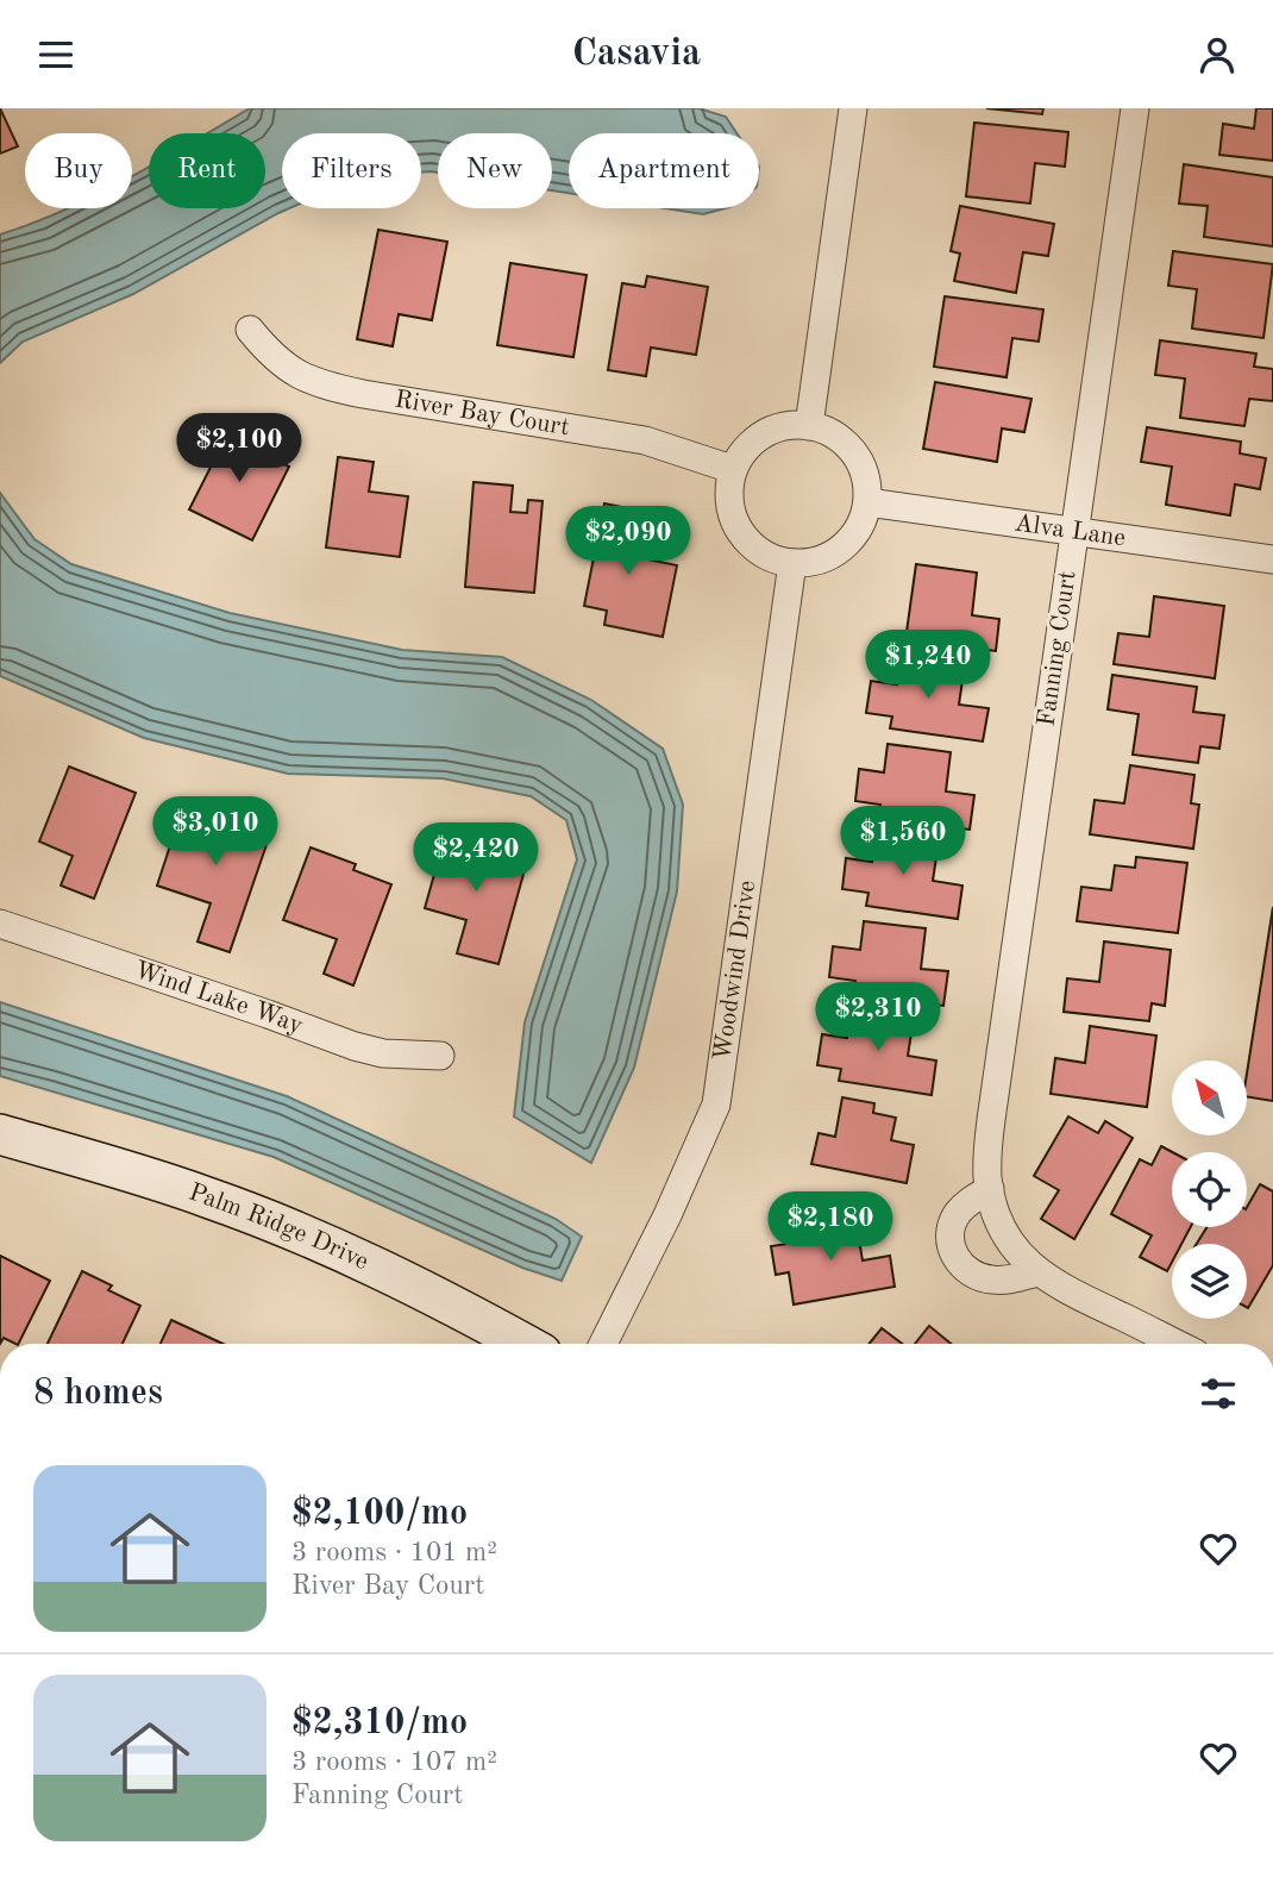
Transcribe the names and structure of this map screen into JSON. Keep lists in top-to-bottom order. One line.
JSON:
{"streets":{"street":["River Bay Court","Alva Lane","Fanning Court","Woodwind Drive","Wind Lake Way","Palm Ridge Drive"]},"crossings":[["River Bay Court","Alva Lane"],["River Bay Court","Woodwind Drive"],["Alva Lane","Fanning Court"],["Alva Lane","Woodwind Drive"]],"north":"top left","page":{"header":"Casavia","chip":["Buy","Rent","Filters","New","Apartment"],"price":["$2,100","$2,090","$1,240","$3,010","$1,560","$2,420","$2,310","$2,180"],"heading":"8 homes","list":[{"name":"$2,100/mo","note":"3 rooms · 101 m² · River Bay Court"},{"name":"$2,310/mo","note":"3 rooms · 107 m² · Fanning Court"}]}}
